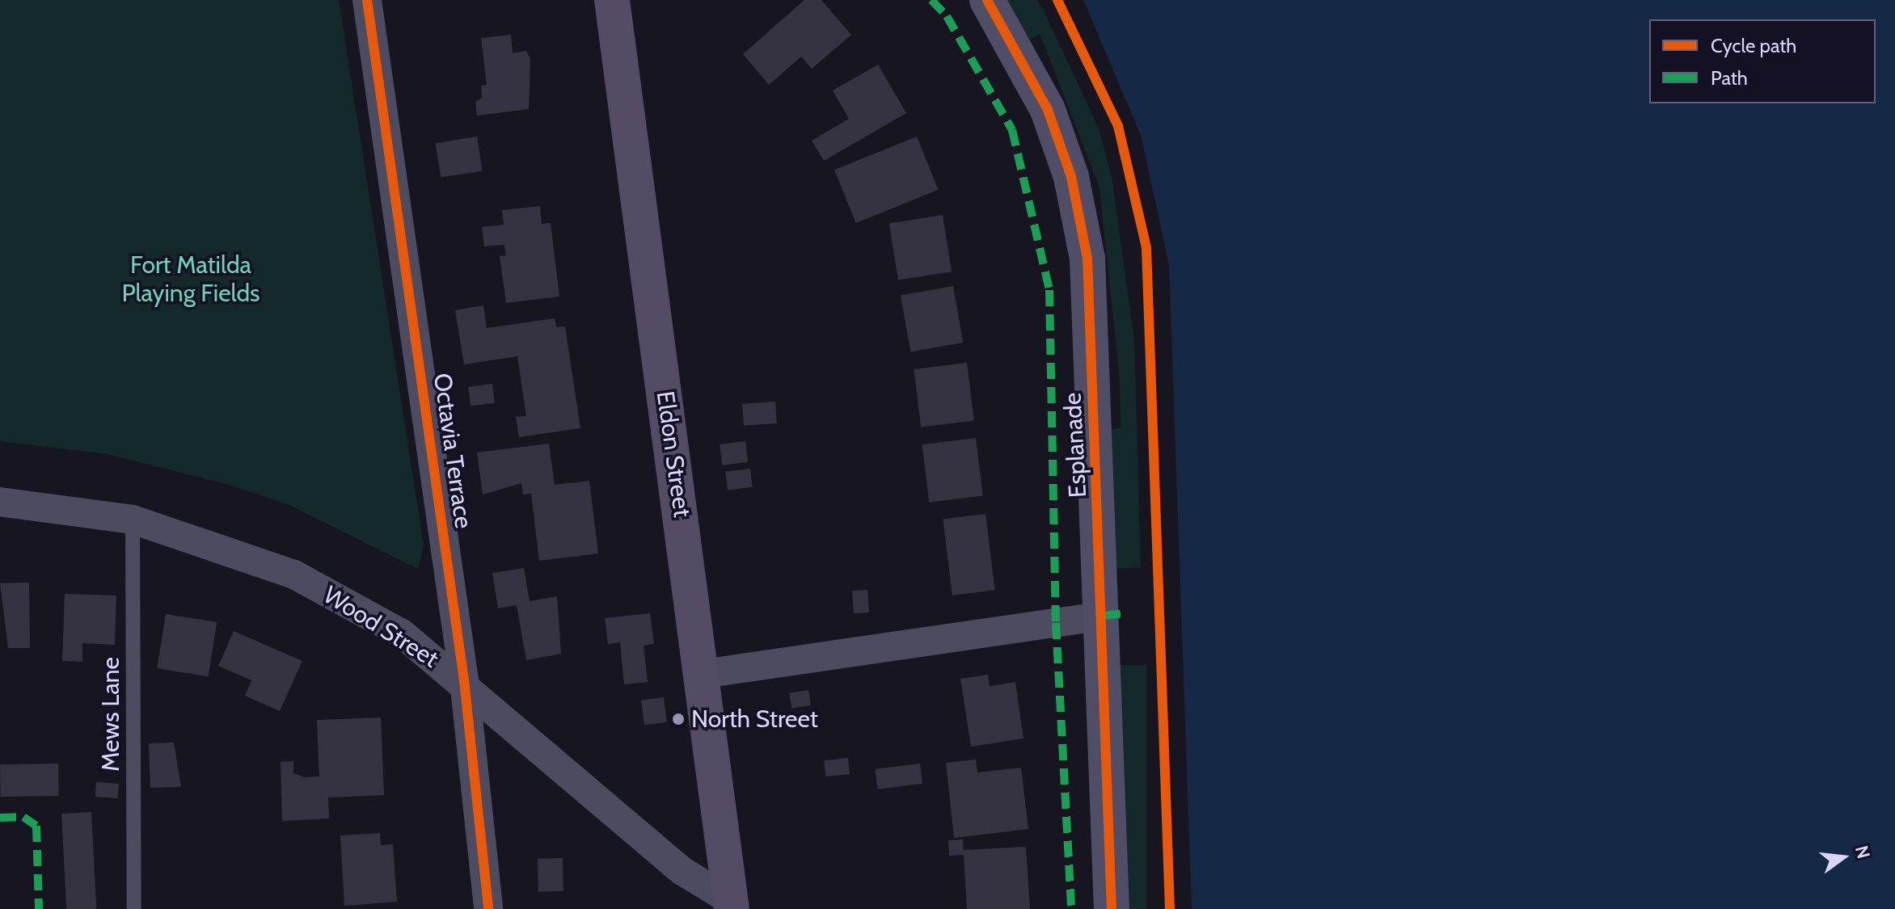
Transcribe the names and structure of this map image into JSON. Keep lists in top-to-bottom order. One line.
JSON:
{"streets":{"main road":["Eldon Street"],"street":["Esplanade","Octavia Terrace","Wood Street"],"lane":["Mews Lane"]},"crossings":[["Octavia Terrace","Wood Street"],["Eldon Street","Wood Street"],["Wood Street","Mews Lane"]],"parks":["Fort Matilda Playing Fields"],"places":["North Street"],"legend":["Cycle path","Path"],"north":"right"}
